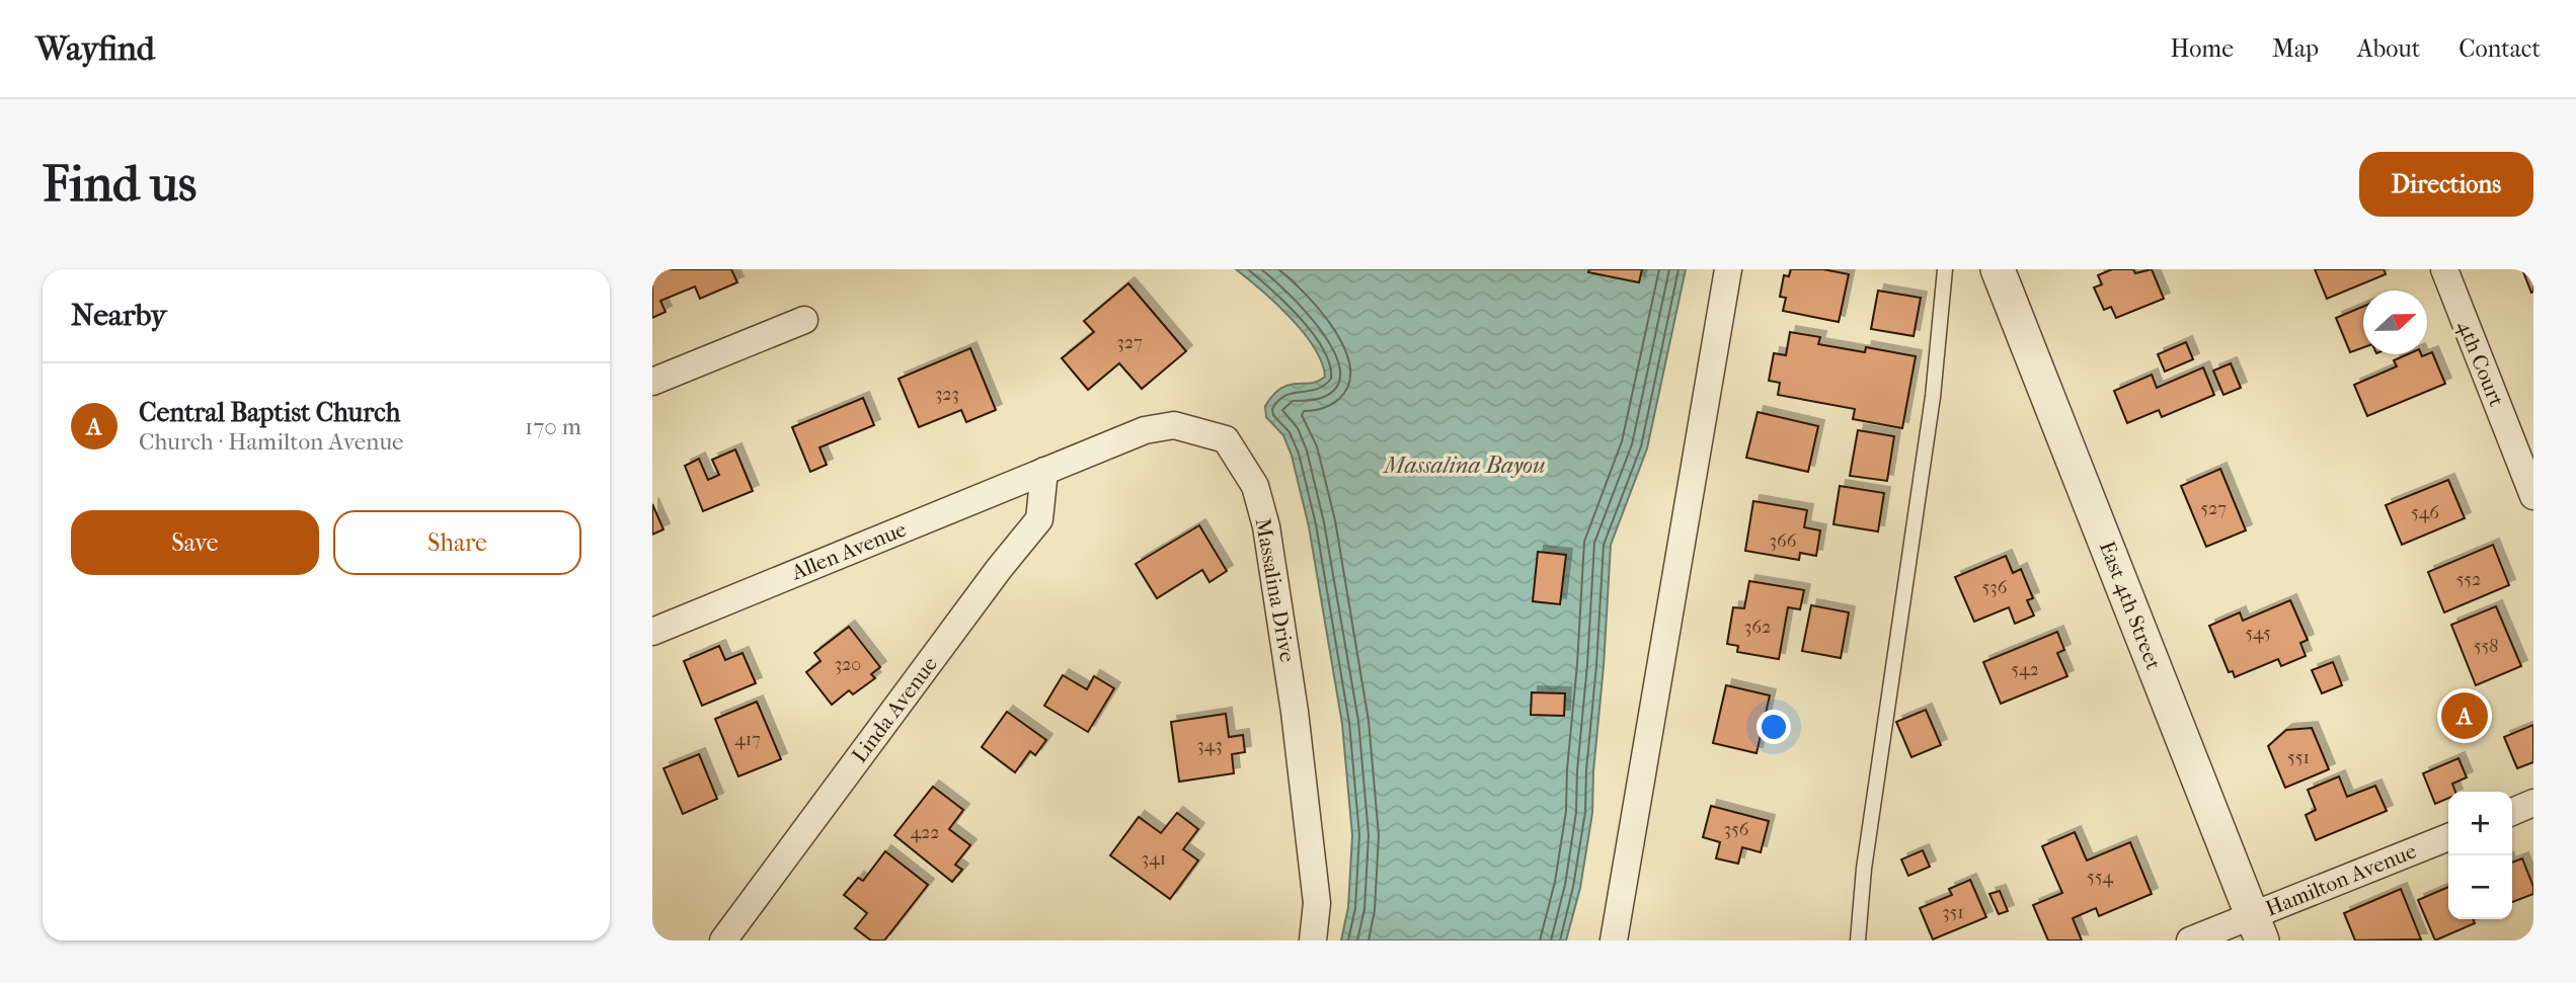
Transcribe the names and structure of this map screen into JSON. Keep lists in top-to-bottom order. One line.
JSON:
{"streets":{"street":["4th Court","Allen Avenue","Massalina Drive","East 4th Street","Linda Avenue","Hamilton Avenue"]},"crossings":[["Allen Avenue","Massalina Drive"],["Allen Avenue","Linda Avenue"],["Massalina Drive","Linda Avenue"],["East 4th Street","Hamilton Avenue"]],"water":["Massalina Bayou"],"house_numbers":["327","323","527","546","366","552","536","362","545","558","320","542","417","343","551","356","422","341","554","351"],"north":"right","page":{"header":"Wayfind","nav":["Home","Map","About","Contact"],"buttons":["Directions",["Save","Share"]],"title":"Find us","heading":"Nearby","list":[{"mark":"A","name":"Central Baptist Church","note":"Church · Hamilton Avenue","value":"170 m"}],"pins":"A","map_buttons":["+","−"]}}
